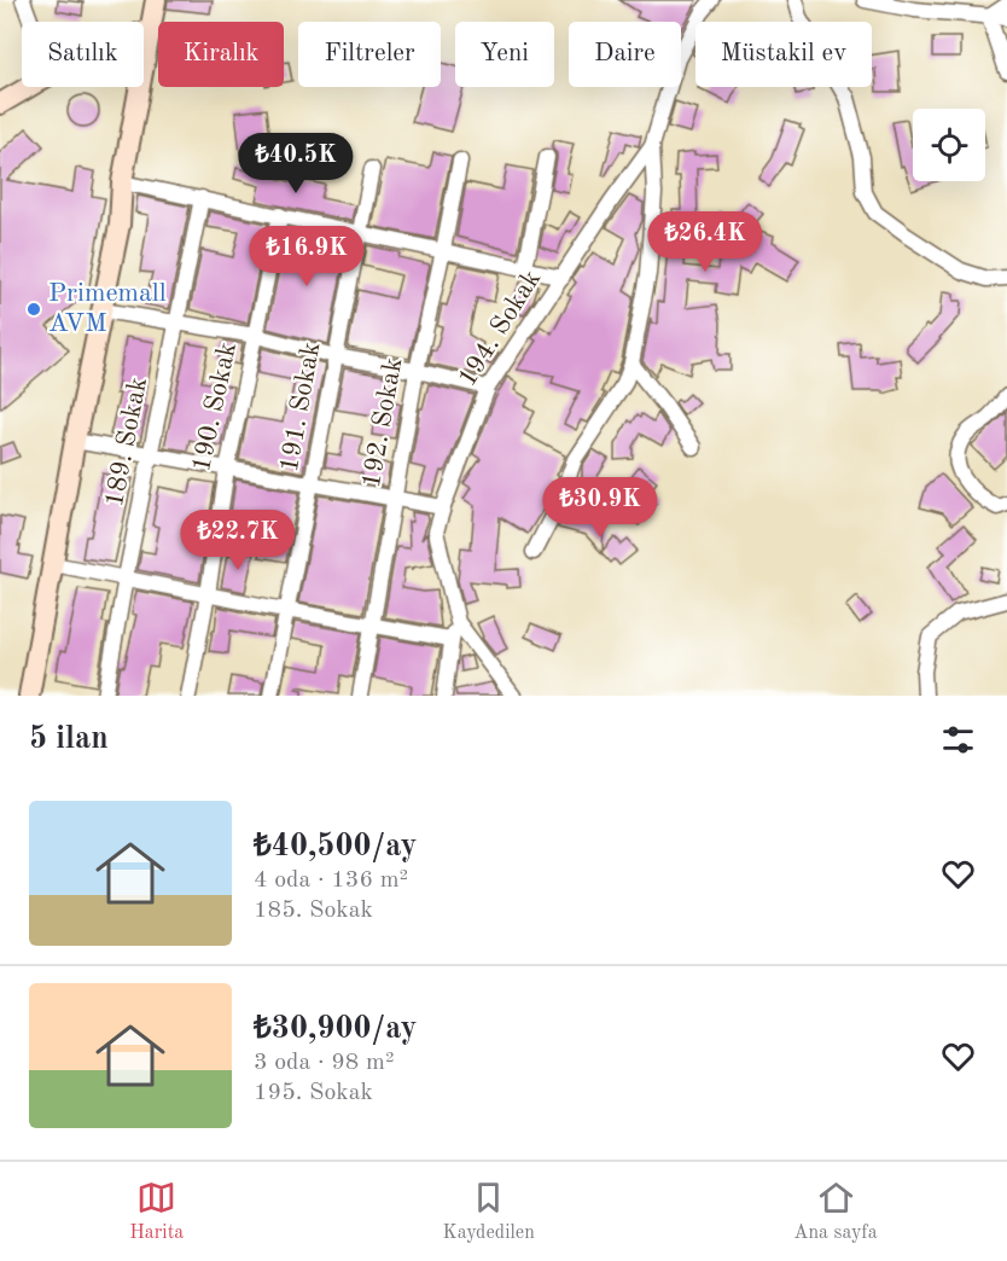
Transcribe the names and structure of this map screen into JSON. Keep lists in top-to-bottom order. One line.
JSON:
{"streets":{"street":["194. Sokak","190. Sokak","191. Sokak","192. Sokak","189. Sokak"]},"places":["Primemall AVM"],"page":{"chip":["Satılık","Kiralık","Filtreler","Yeni","Daire","Müstakil ev"],"price":["₺40.5K","₺26.4K","₺16.9K","₺30.9K","₺22.7K"],"heading":"5 ilan","list":[{"name":"₺40,500/ay","note":"4 oda · 136 m² · 185. Sokak"},{"name":"₺30,900/ay","note":"3 oda · 98 m² · 195. Sokak"}],"tabs":["Harita","Kaydedilen","Ana sayfa"]}}
